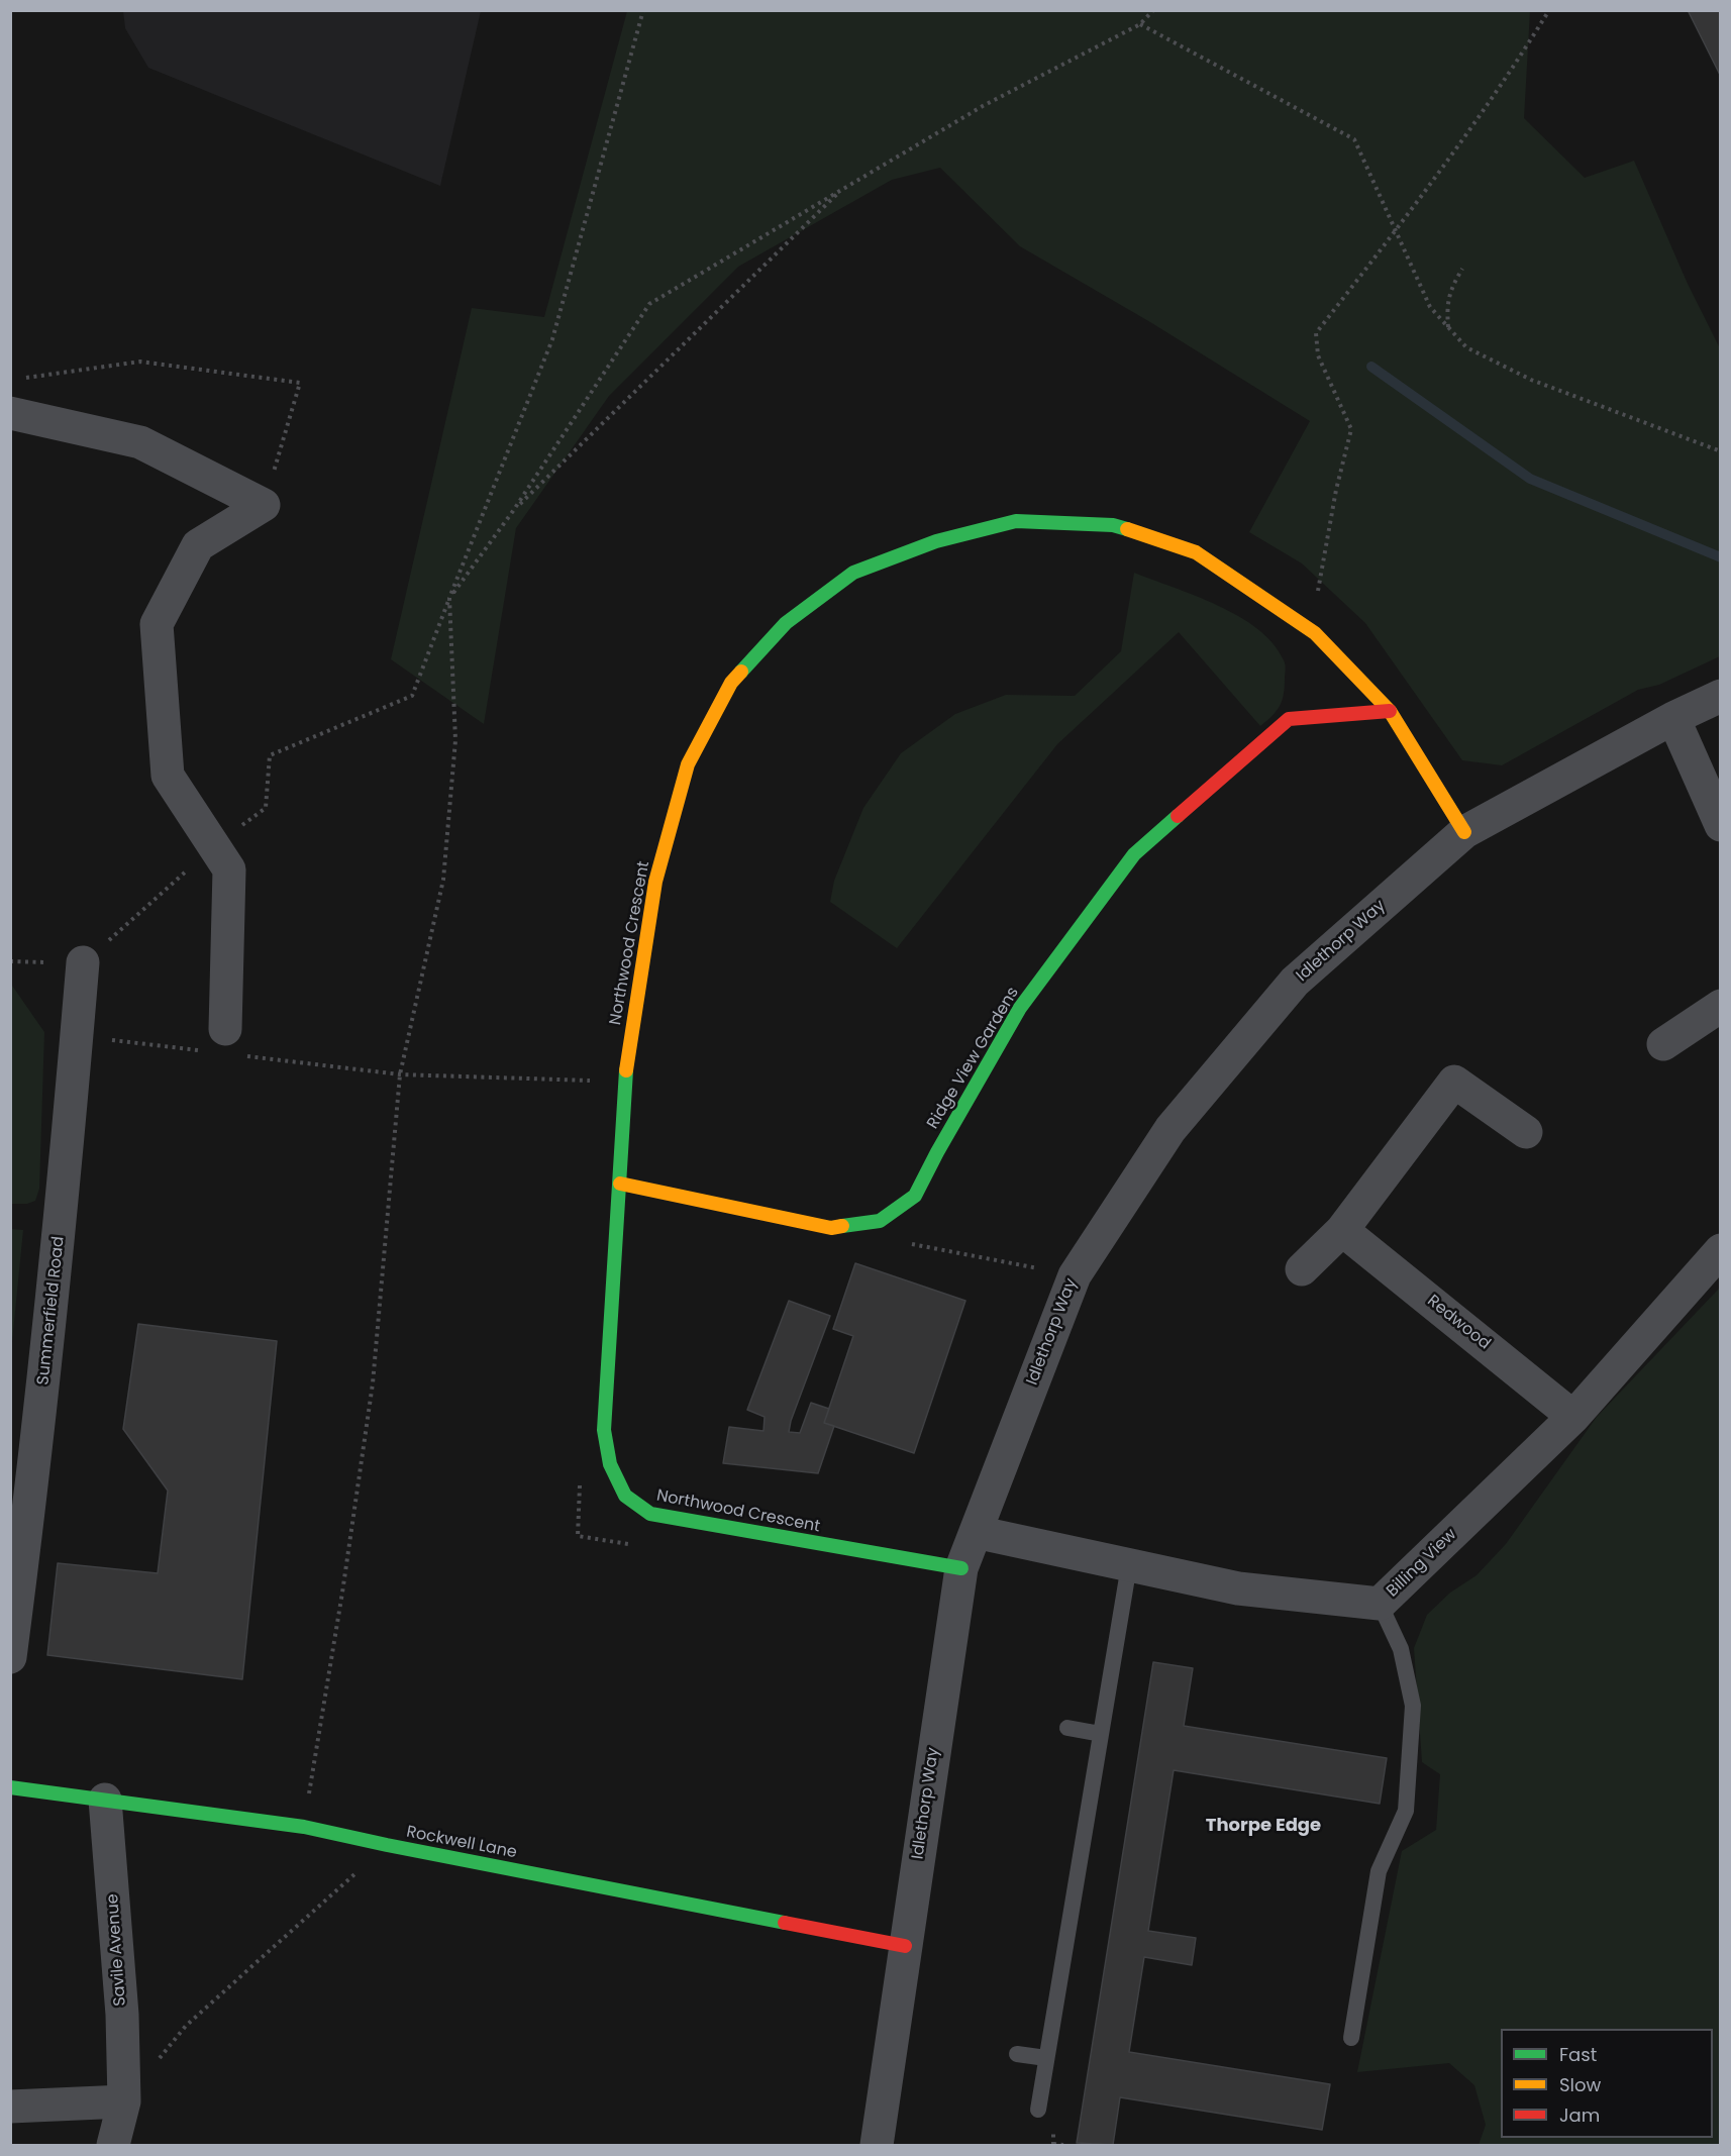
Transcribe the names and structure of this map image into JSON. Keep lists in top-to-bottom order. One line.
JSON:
{"streets":{"street":["Idlethorp Way","Northwood Crescent","Ridge View Gardens","Summerfield Road","Redwood","Billing View","Rockwell Lane","Savile Avenue"]},"crossings":[["Idlethorp Way","Northwood Crescent"],["Idlethorp Way","Billing View"],["Idlethorp Way","Rockwell Lane"],["Northwood Crescent","Ridge View Gardens"],["Redwood","Billing View"],["Rockwell Lane","Savile Avenue"]],"districts":["Thorpe Edge"],"legend":["Fast","Slow","Jam"]}
